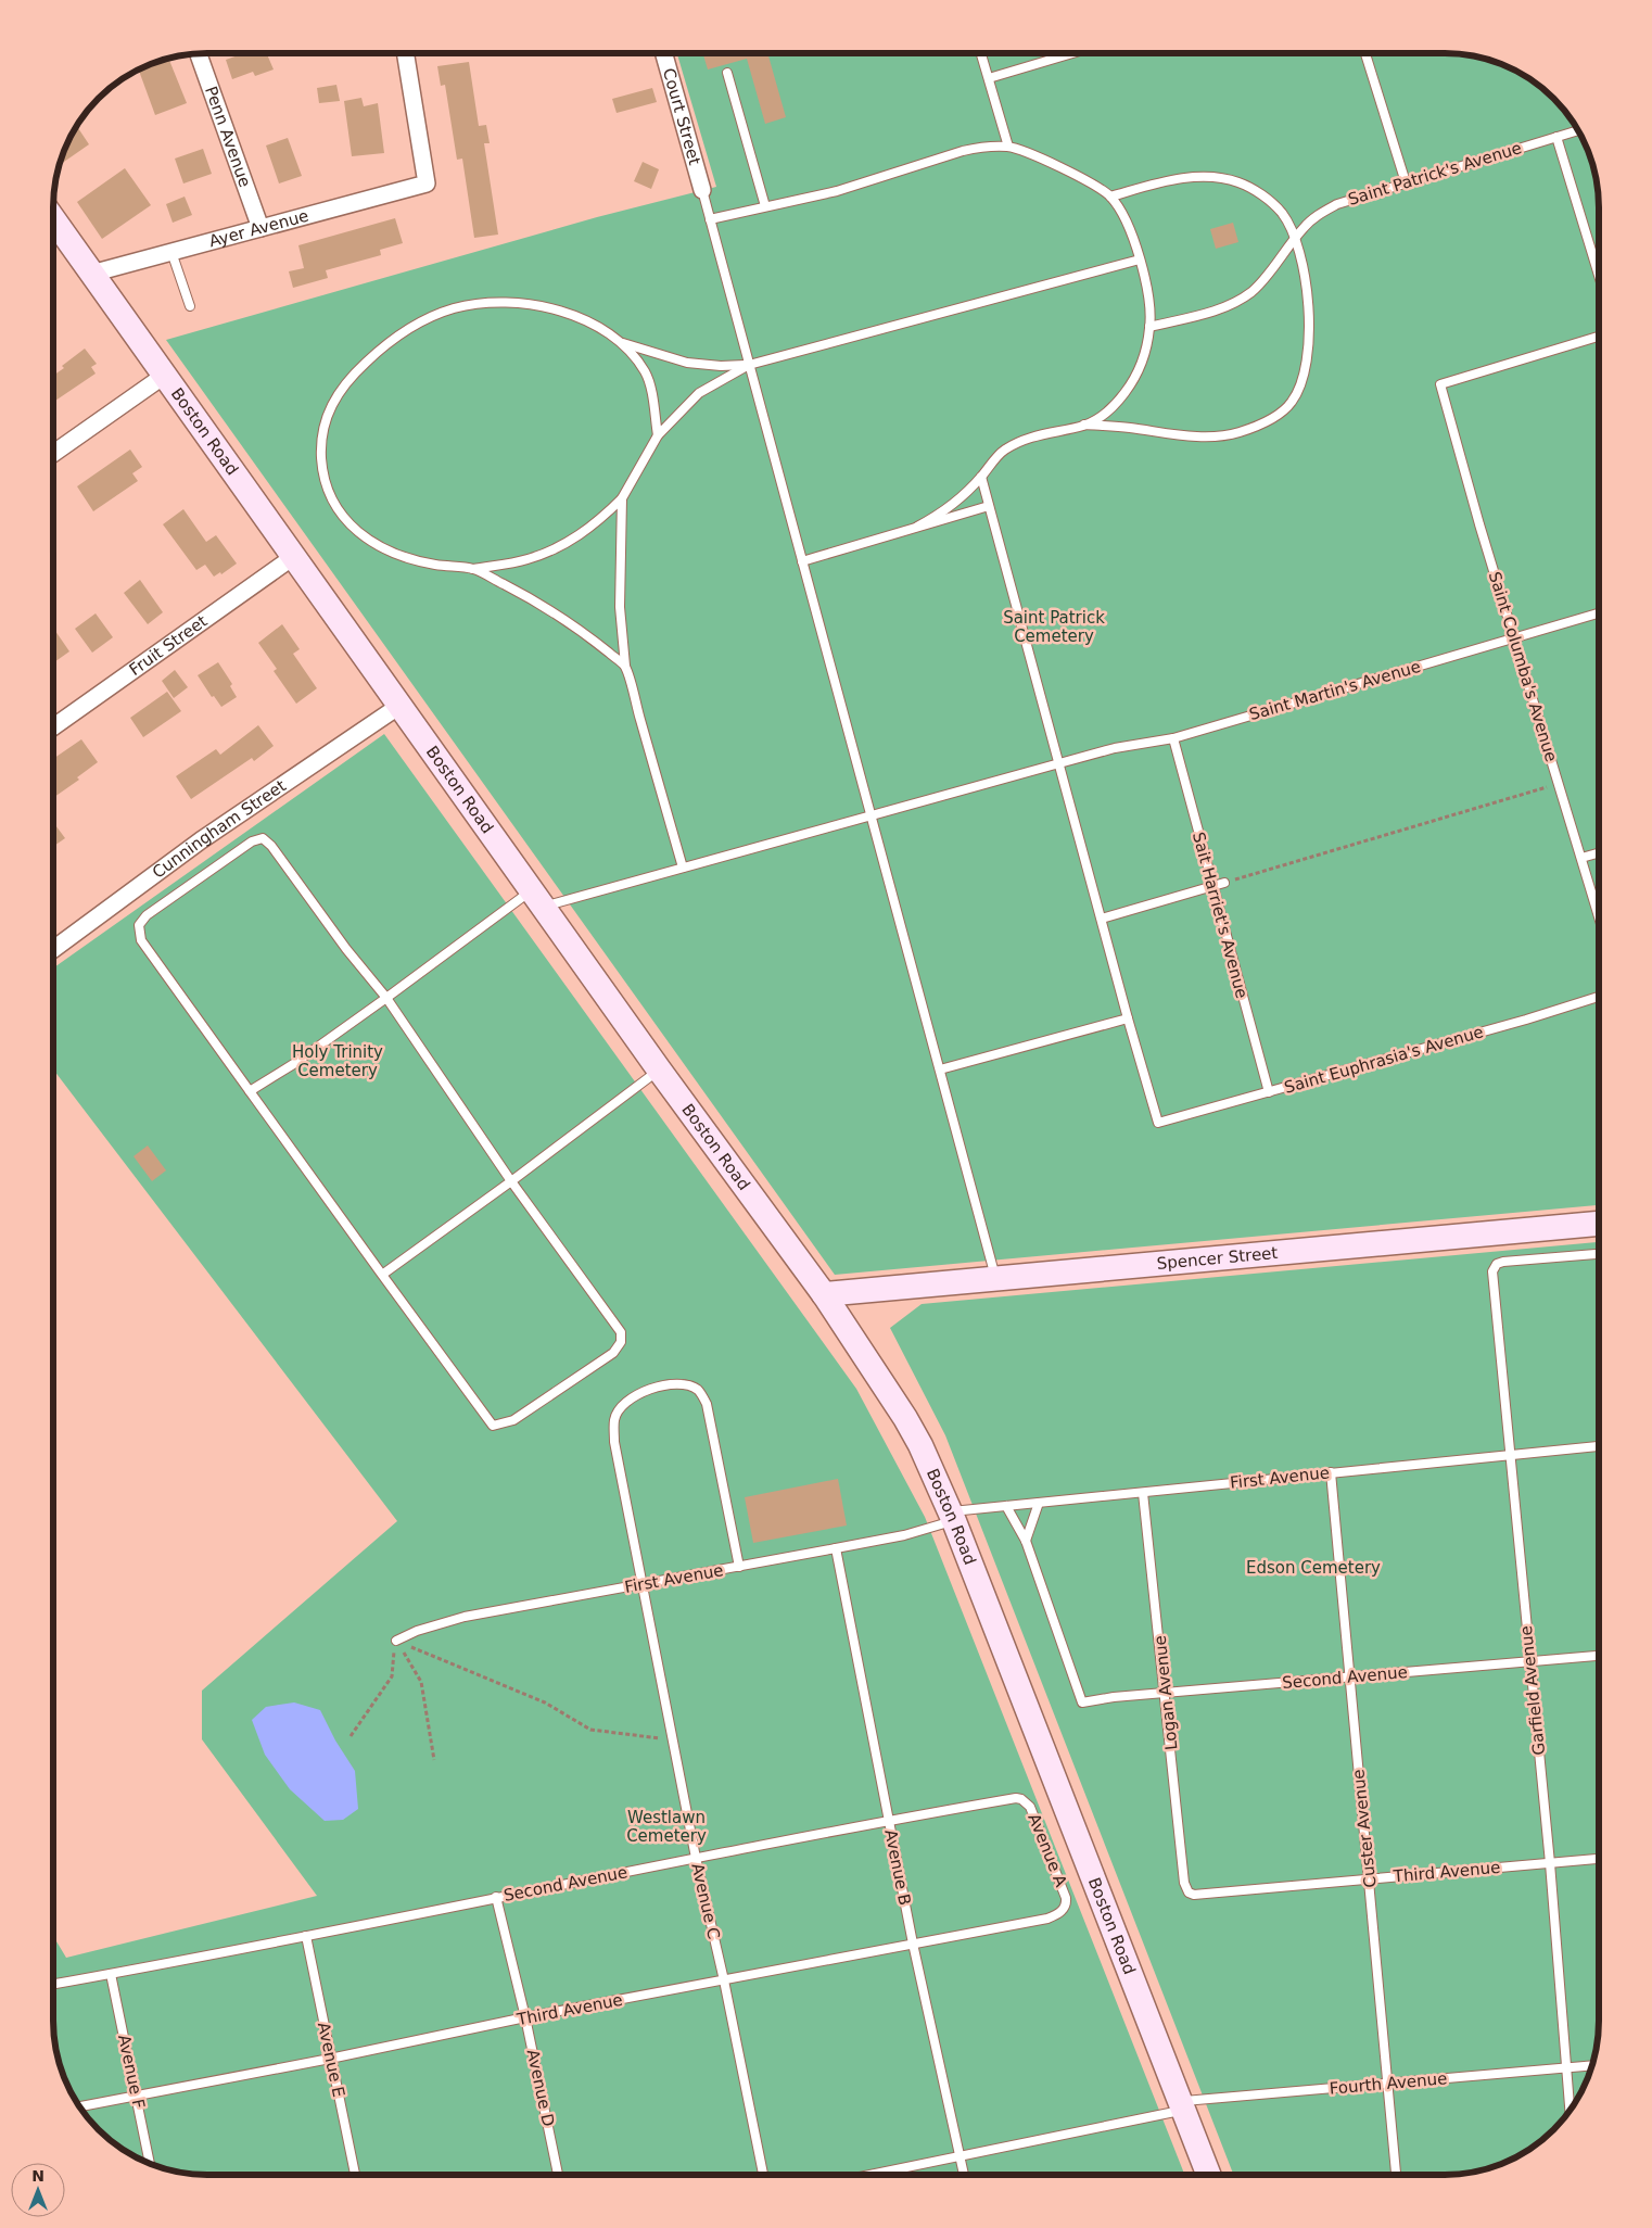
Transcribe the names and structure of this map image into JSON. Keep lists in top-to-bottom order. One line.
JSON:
{"streets":{"main road":["Boston Road","Spencer Street"],"street":["Court Street","Penn Avenue","Ayer Avenue","Fruit Street","Cunningham Street"],"lane":["Saint Patrick's Avenue","Saint Columba's Avenue","Saint Martin's Avenue","Sait Harriet's Avenue","Saint Euphrasia's Avenue","First Avenue","Second Avenue","Garfield Avenue","Logan Avenue","Custer Avenue","Avenue A","Avenue B","Third Avenue","Avenue C","Avenue E","Avenue F","Fourth Avenue","Avenue D"]},"crossings":[["Penn Avenue","Ayer Avenue"],["Ayer Avenue","Boston Road"],["Boston Road","Fruit Street"],["Boston Road","Saint Martin's Avenue"],["Boston Road","Cunningham Street"],["Boston Road","Spencer Street"],["Boston Road","First Avenue"],["Boston Road","Fourth Avenue"],["Saint Columba's Avenue","Saint Martin's Avenue"],["Saint Martin's Avenue","Sait Harriet's Avenue"],["Sait Harriet's Avenue","Saint Euphrasia's Avenue"],["First Avenue","Garfield Avenue"],["First Avenue","Logan Avenue"],["First Avenue","Custer Avenue"],["First Avenue","Avenue B"],["First Avenue","Avenue C"],["Second Avenue","Garfield Avenue"],["Second Avenue","Logan Avenue"],["Second Avenue","Custer Avenue"],["Second Avenue","Avenue A"],["Second Avenue","Avenue B"],["Second Avenue","Avenue C"],["Second Avenue","Avenue E"],["Second Avenue","Avenue F"],["Second Avenue","Avenue D"],["Garfield Avenue","Third Avenue"],["Garfield Avenue","Fourth Avenue"],["Logan Avenue","Third Avenue"],["Custer Avenue","Third Avenue"],["Custer Avenue","Fourth Avenue"],["Avenue A","Third Avenue"],["Avenue B","Third Avenue"],["Avenue B","Fourth Avenue"],["Third Avenue","Avenue C"],["Third Avenue","Avenue E"],["Third Avenue","Avenue F"],["Third Avenue","Avenue D"]],"parks":["Saint Patrick Cemetery","Holy Trinity Cemetery","Edson Cemetery","Westlawn Cemetery"],"north":"top"}
